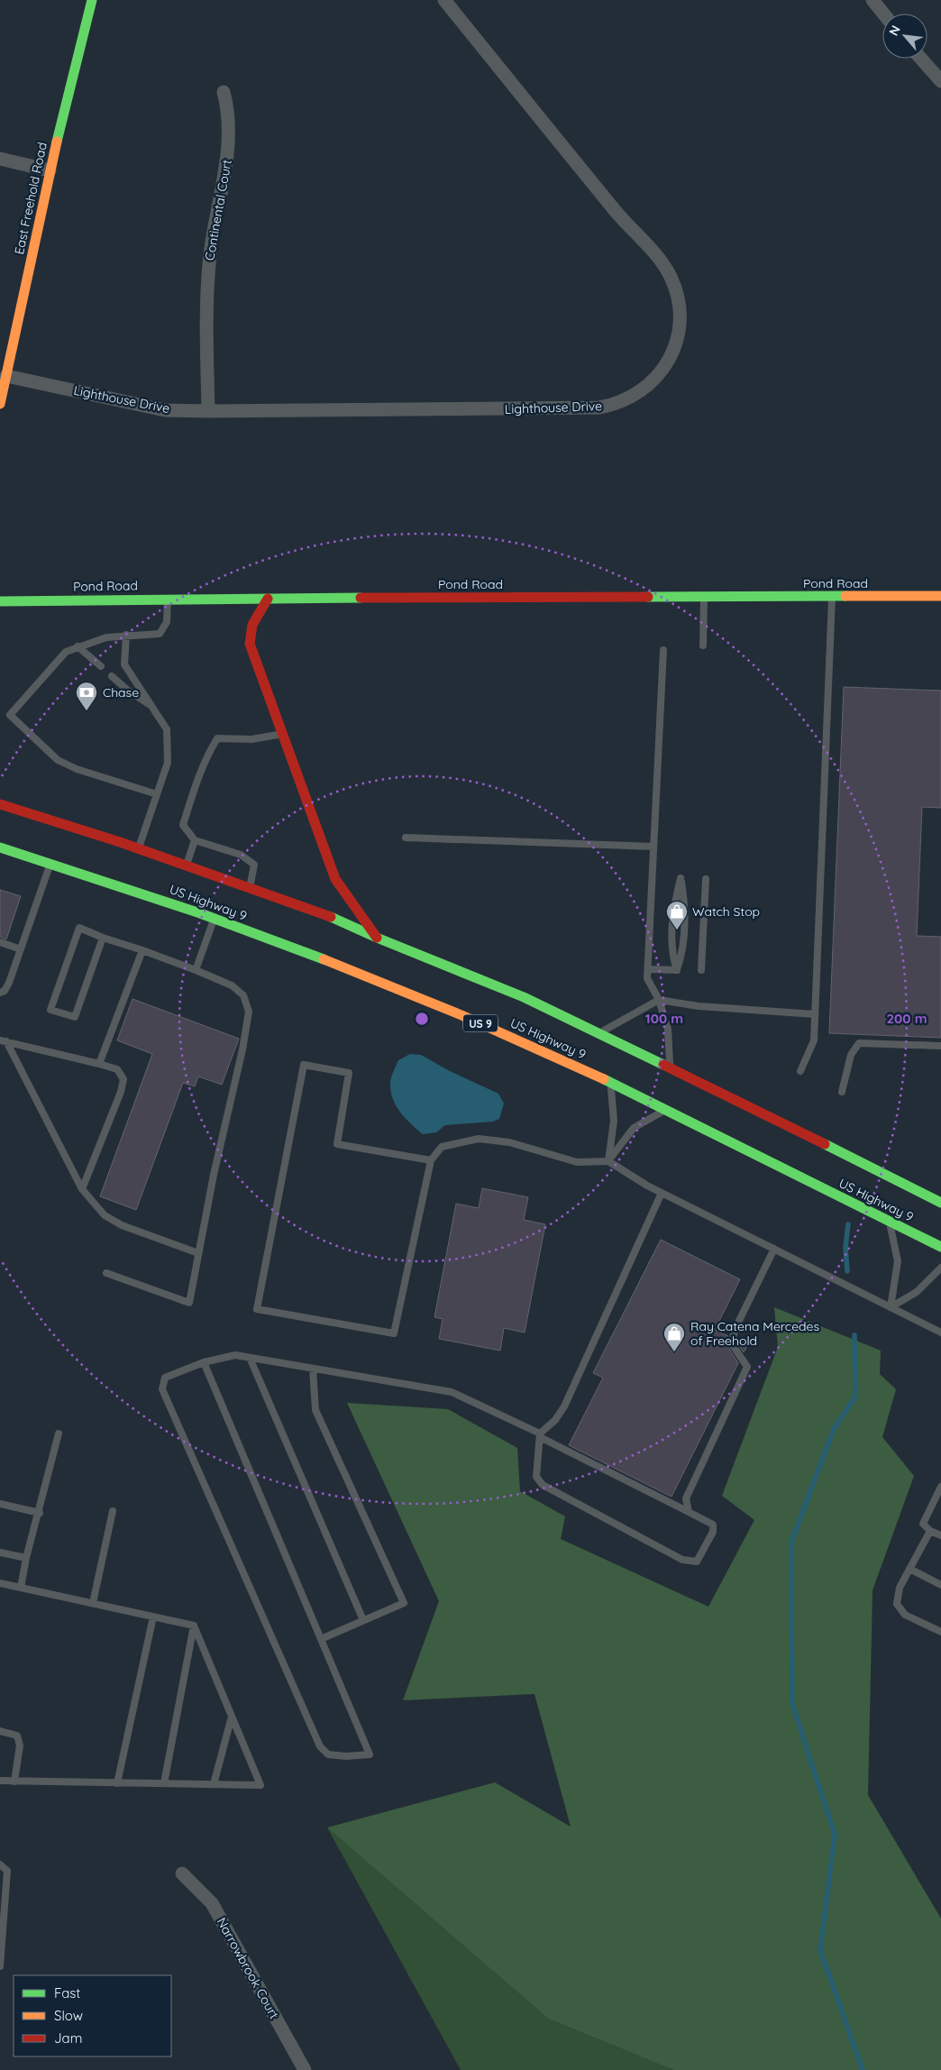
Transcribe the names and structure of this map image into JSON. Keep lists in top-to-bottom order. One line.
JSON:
{"streets":{"main road":["East Freehold Road","Pond Road","US Highway 9","US 9"],"street":["Continental Court","Lighthouse Drive","Narrowbrook Court"]},"crossings":[["East Freehold Road","Lighthouse Drive"],["Continental Court","Lighthouse Drive"]],"places":{"bank":["Chase"],"shop":["Watch Stop","Ray Catena Mercedes of Freehold"]},"legend":["Fast","Slow","Jam"],"north":"top left","rings":["100 m","200 m"]}
